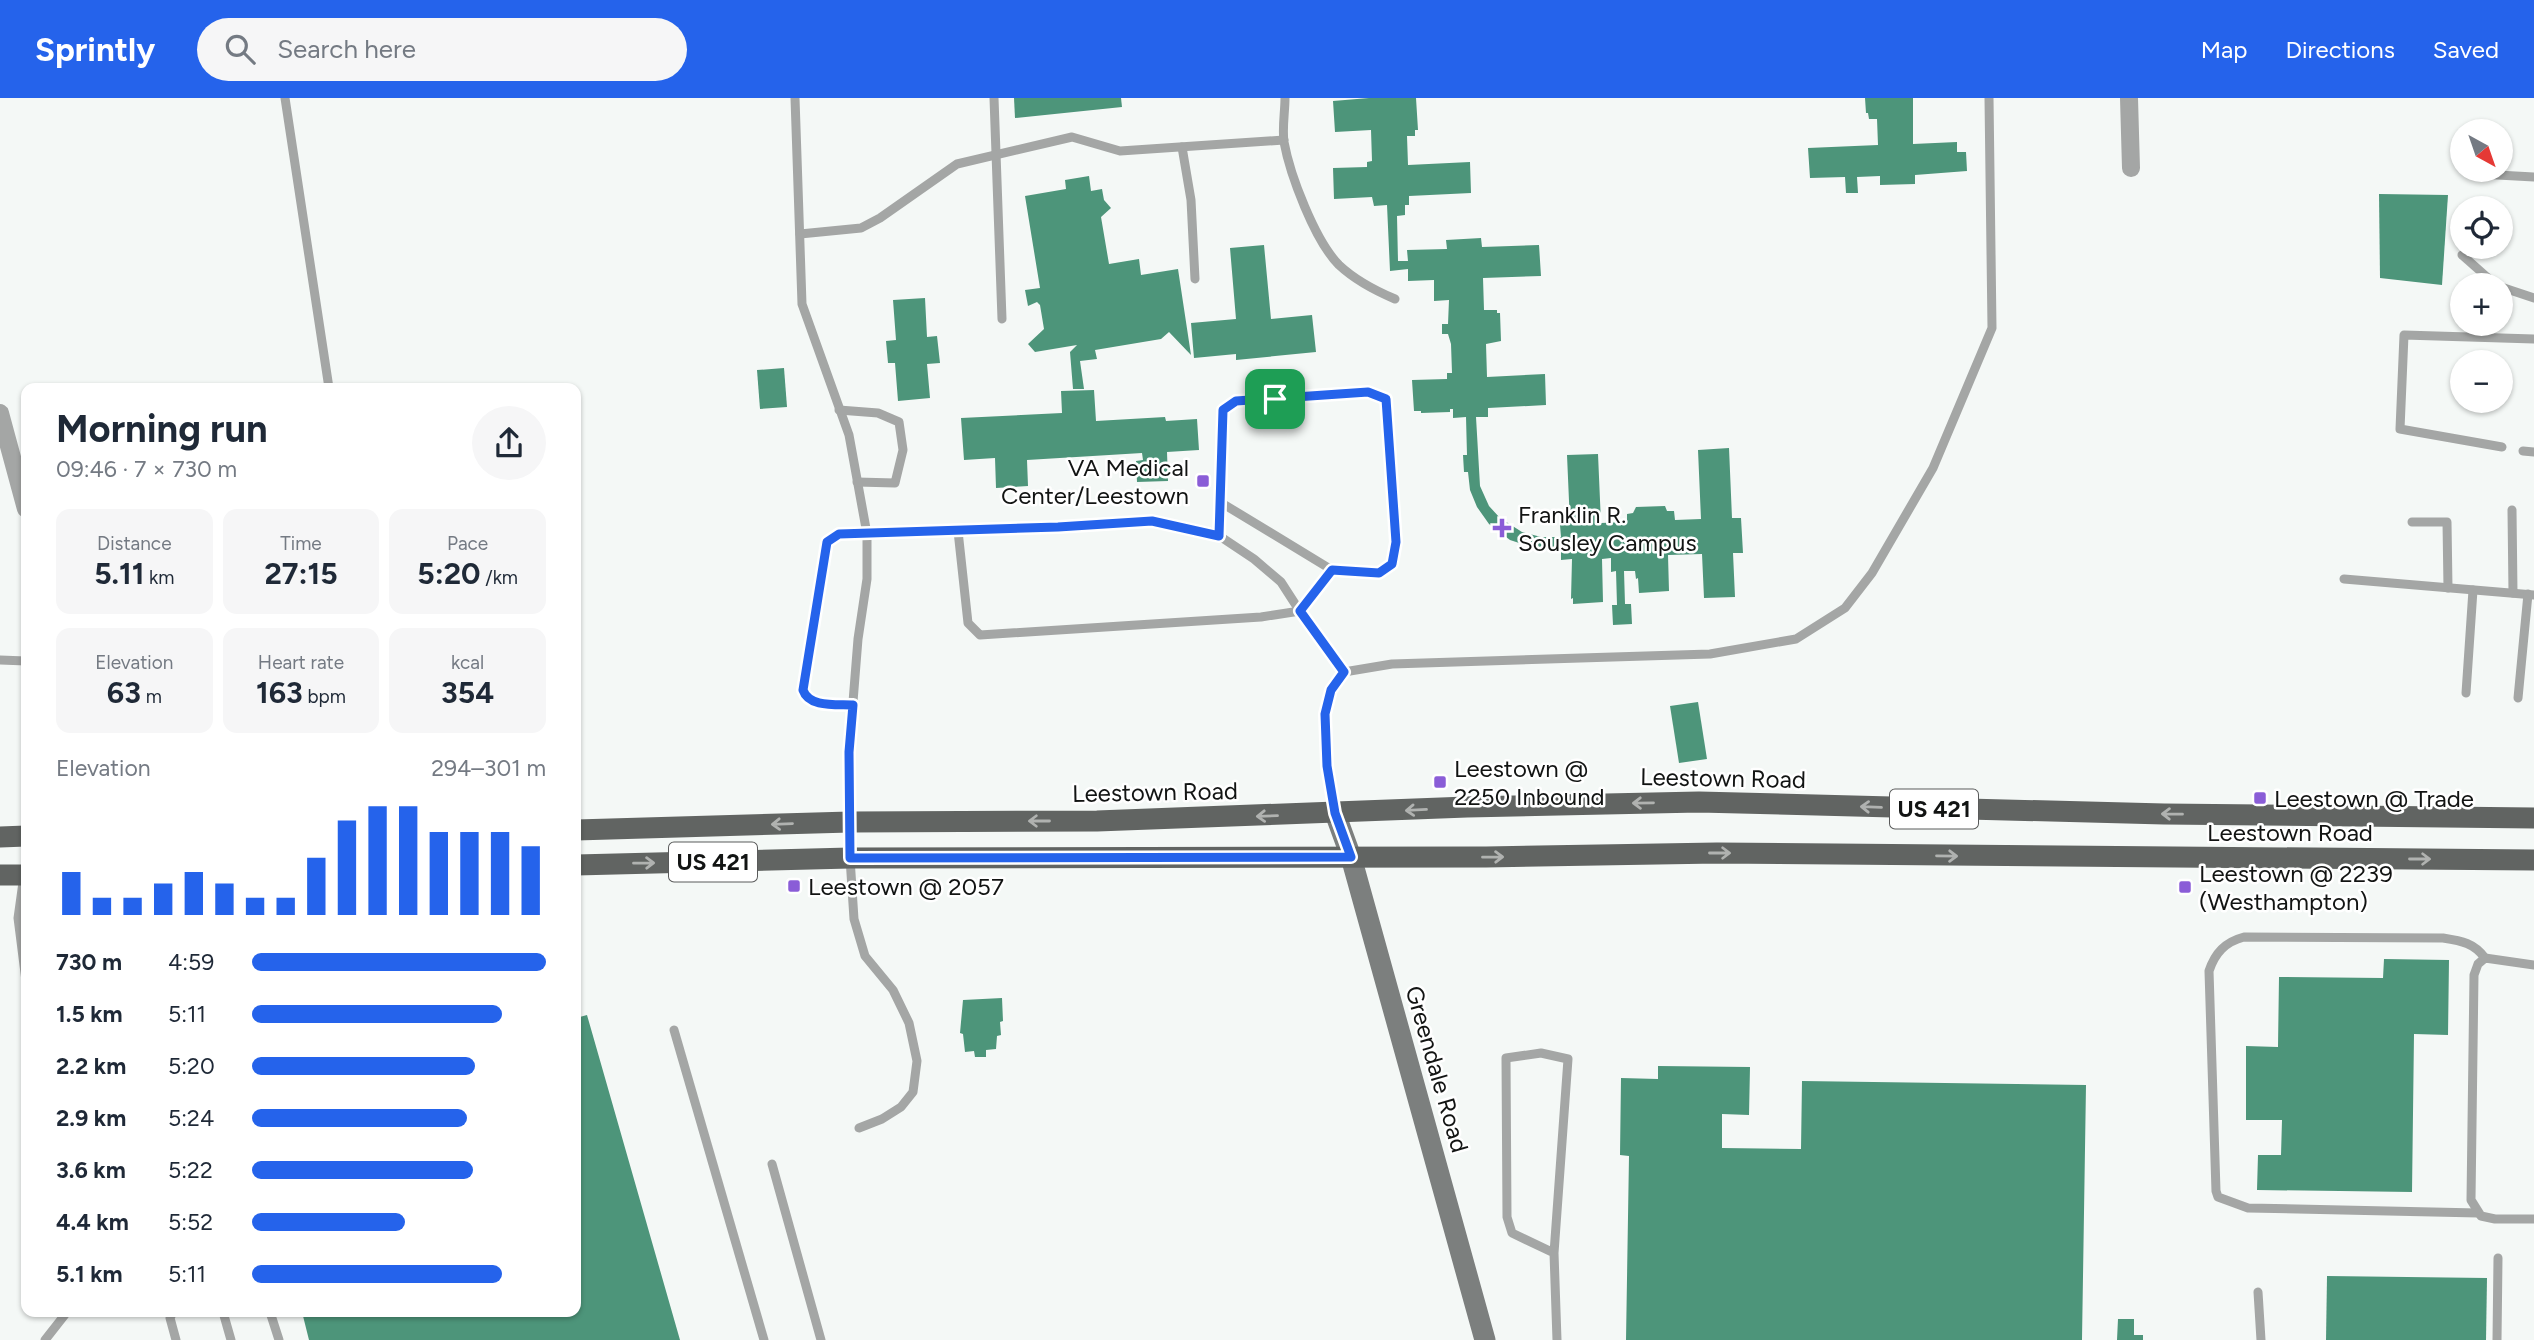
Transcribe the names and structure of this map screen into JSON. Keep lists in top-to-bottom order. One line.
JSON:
{"streets":{"main road":["Leestown Road","US 421"],"street":["Greendale Road"]},"crossings":[["Leestown Road","Greendale Road"]],"places":{"transit":["VA Medical Center/Leestown","Leestown @ 2250 Inbound","Leestown @ Trade","Leestown @ 2057","Leestown @ 2239 (Westhampton)"],"health":["Franklin R. Sousley Campus"]},"north":"bottom right","page":{"header":"Sprintly","search":"Search here","nav":["Map","Directions","Saved"],"map_buttons":["+","−"],"heading":["Morning run","09:46 · 7 × 730 m"],"stats":[["Distance","5.11 km"],["Time","27:15"],["Pace","5:20 /km"],["Elevation","63 m"],["Heart rate","163 bpm"],["kcal","354"]],"chart":["Elevation","294–301 m"],"list":[{"name":"730 m","note":"4:59"},{"name":"1.5 km","note":"5:11"},{"name":"2.2 km","note":"5:20"},{"name":"2.9 km","note":"5:24"},{"name":"3.6 km","note":"5:22"},{"name":"4.4 km","note":"5:52"},{"name":"5.1 km","note":"5:11"}]}}
